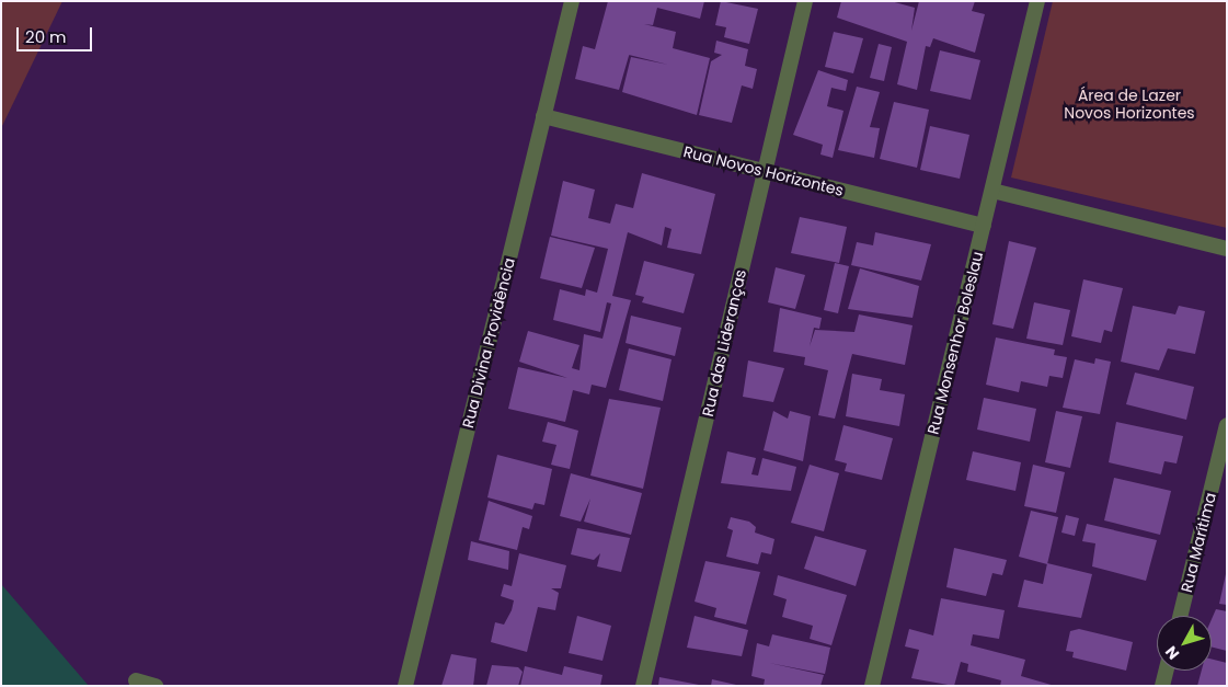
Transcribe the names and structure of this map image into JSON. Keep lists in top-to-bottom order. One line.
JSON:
{"streets":{"street":["Rua Novos Horizontes","Rua Divina Providência","Rua das Lideranças","Rua Monsenhor Boleslau","Rua Marítima"]},"crossings":[["Rua Novos Horizontes","Rua Divina Providência"],["Rua Novos Horizontes","Rua das Lideranças"],["Rua Novos Horizontes","Rua Monsenhor Boleslau"]],"parks":["Área de Lazer Novos Horizontes"],"scale_bar":"20 m","north":"bottom left"}
